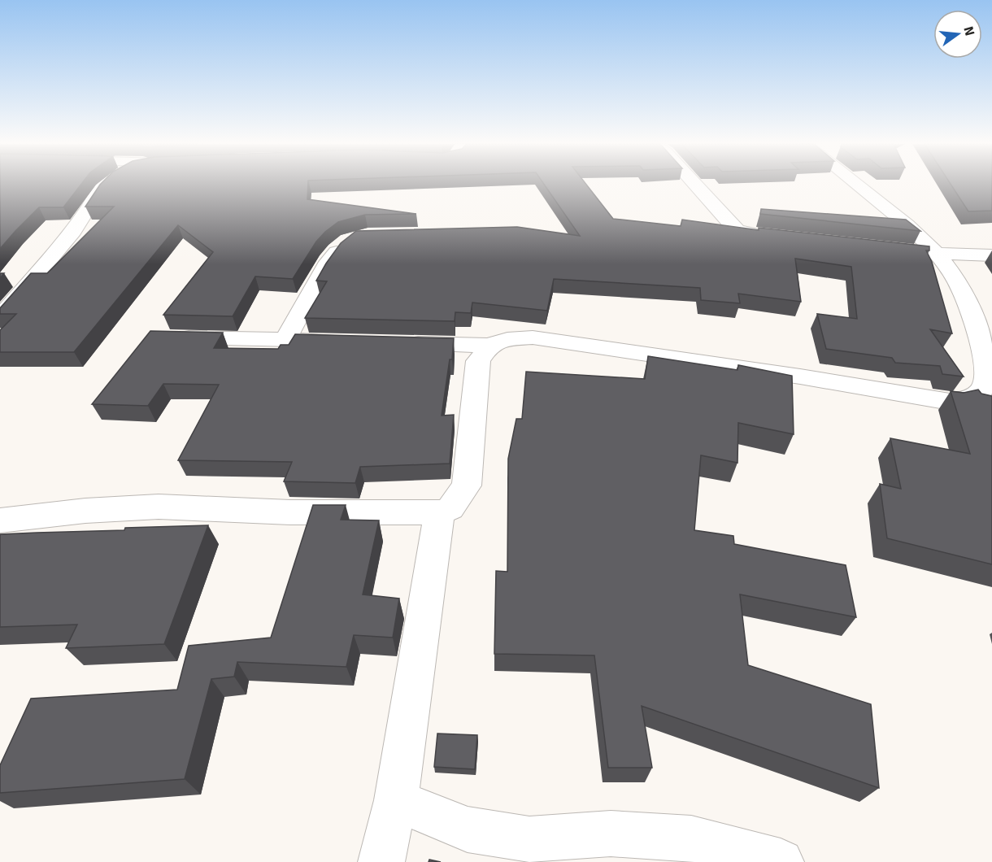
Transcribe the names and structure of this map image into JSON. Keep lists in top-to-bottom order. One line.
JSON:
{"north":"right"}
